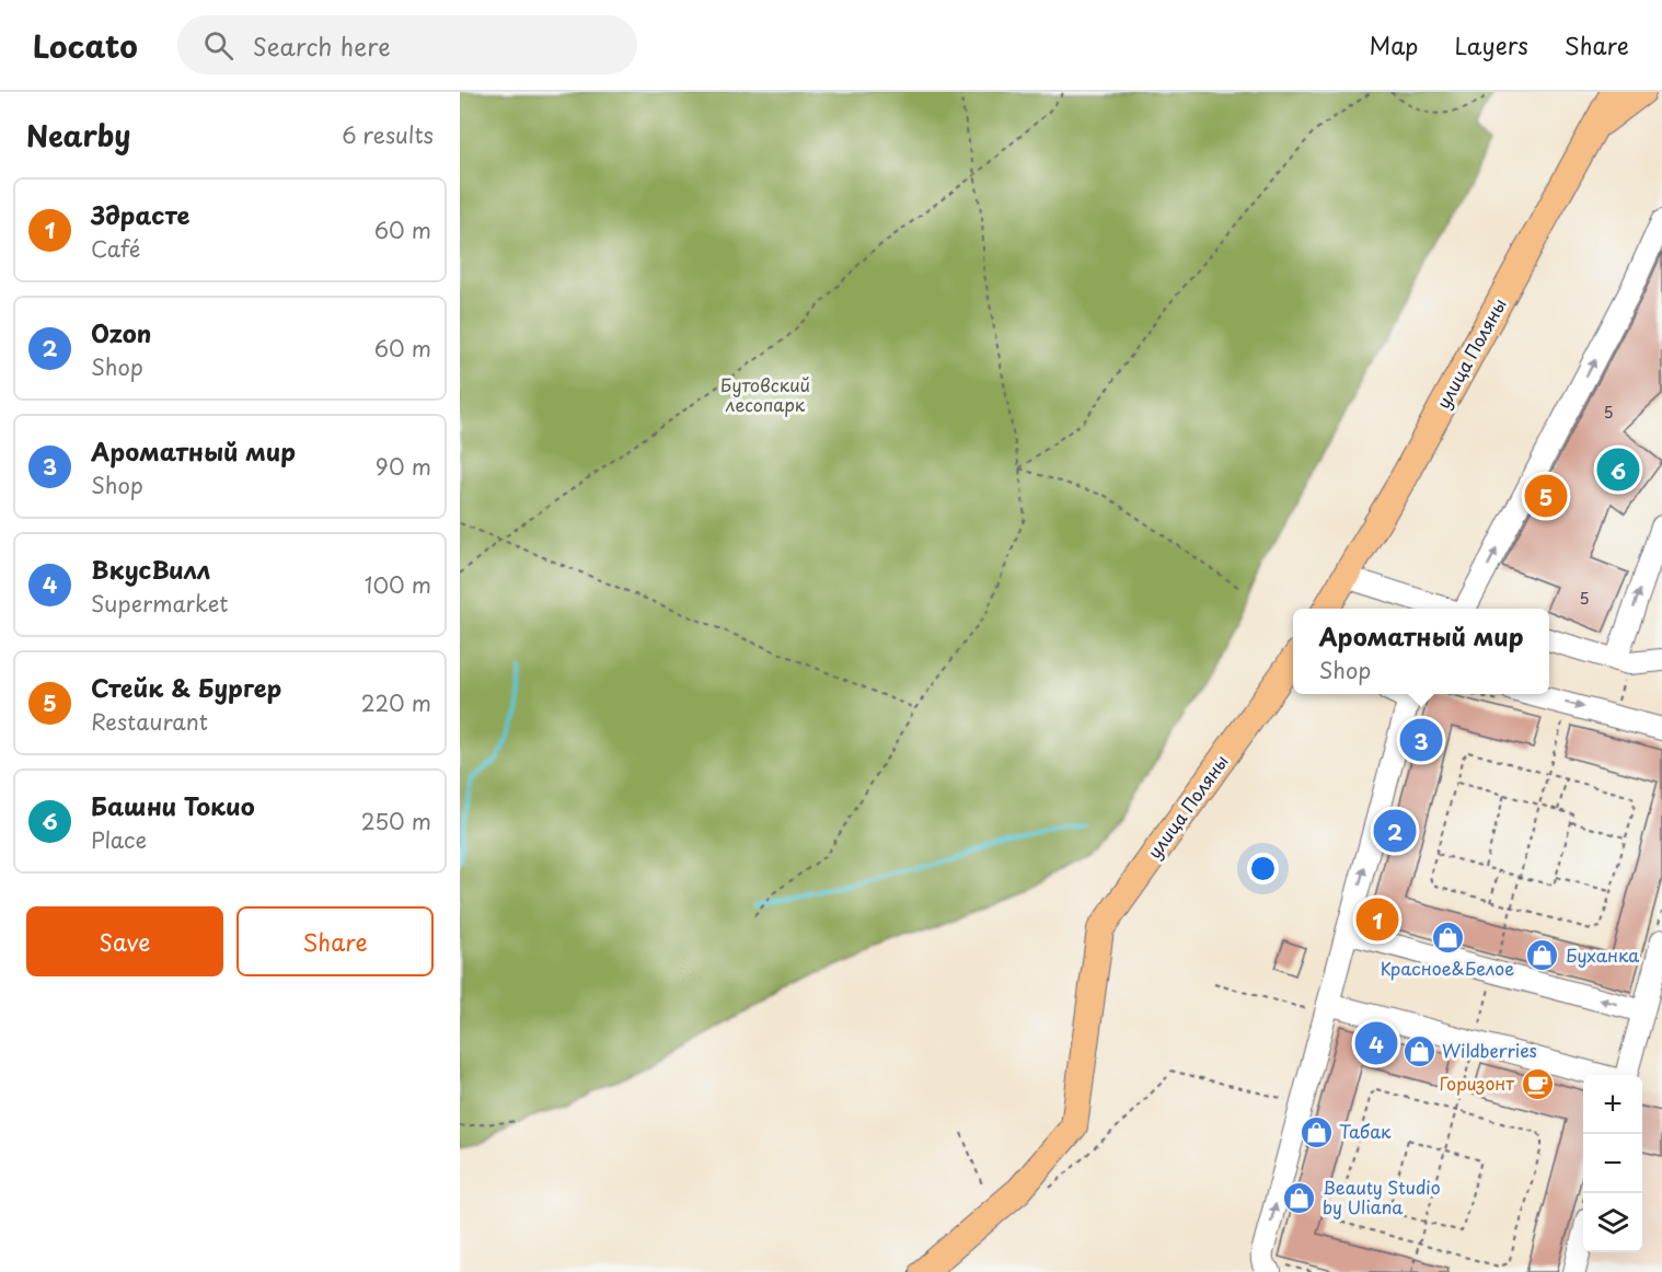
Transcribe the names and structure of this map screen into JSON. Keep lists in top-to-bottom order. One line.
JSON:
{"streets":{"main road":["улица Поляны"]},"parks":["Бутовский лесопарк"],"places":{"shop":["Красное&Белое","Буханка","Wildberries","Табак","Beauty Studio by Uliana"],"cafe":["Горизонт"]},"house_numbers":["5","5"],"page":{"header":"Locato","search":"Search here","nav":["Map","Layers","Share"],"heading":["Nearby","6 results"],"list":[{"mark":"1","name":"Здрасте","note":"Café","value":"60 m"},{"mark":"2","name":"Ozon","note":"Shop","value":"60 m"},{"mark":"3","name":"Ароматный мир","note":"Shop","value":"90 m"},{"mark":"4","name":"ВкусВилл","note":"Supermarket","value":"100 m"},{"mark":"5","name":"Стейк & Бургер","note":"Restaurant","value":"220 m"},{"mark":"6","name":"Башни Токио","note":"Place","value":"250 m"}],"pins":["6","5","3","2","1","4"],"popup":["Ароматный мир","Shop"],"buttons":["Save","Share"],"map_buttons":["+","−"]}}
